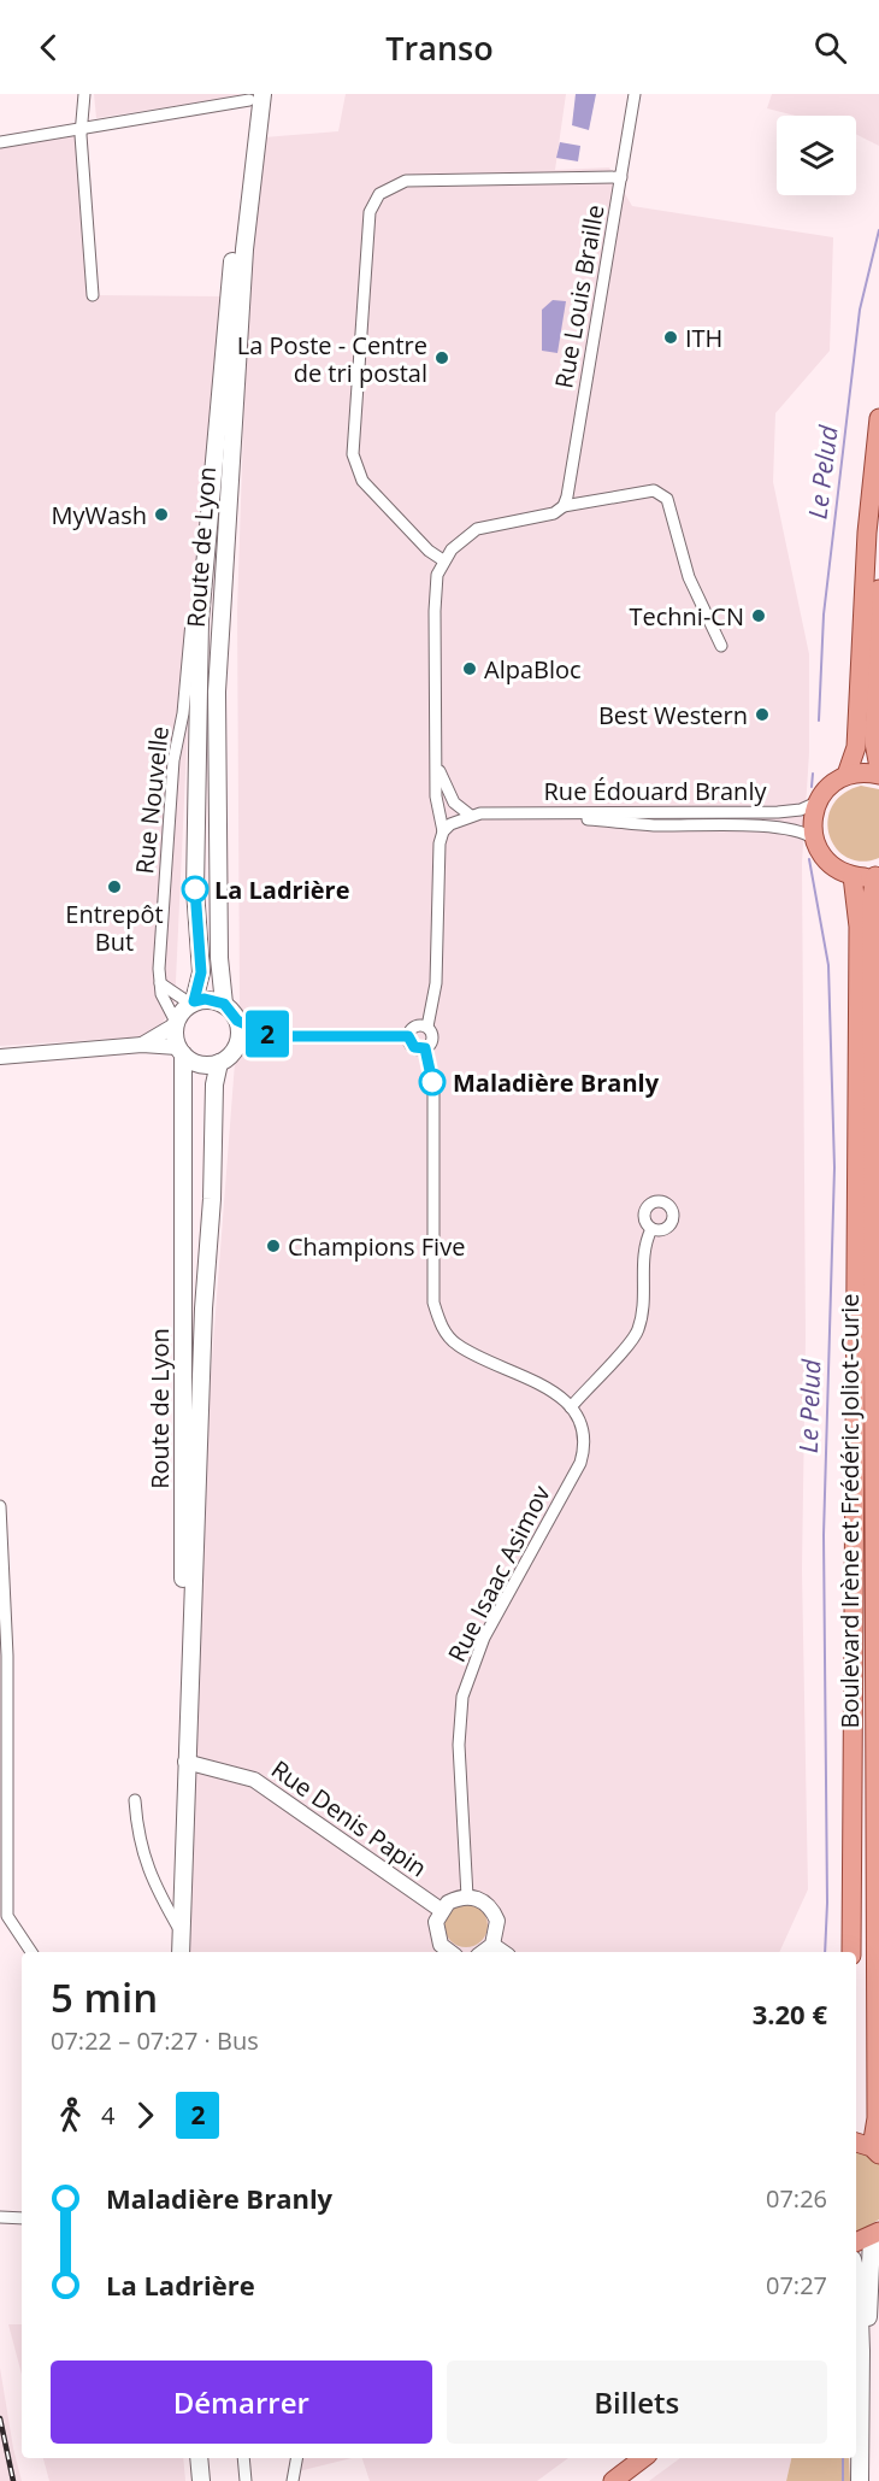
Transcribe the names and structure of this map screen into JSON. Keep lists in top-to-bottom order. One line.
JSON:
{"streets":{"main road":["Route de Lyon","Boulevard Irène et Frédéric Joliot-Curie"],"street":["Rue Louis Braille","Rue Édouard Branly","Rue Nouvelle","Rue Isaac Asimov","Rue Denis Papin"]},"crossings":[["Route de Lyon","Rue Nouvelle"],["Route de Lyon","Rue Denis Papin"]],"water":["Le Pelud"],"places":["ITH","La Poste - Centre de tri postal","MyWash","Techni-CN","AlpaBloc","Best Western","Entrepôt But","La Ladrière","Maladière Branly","Champions Five"],"lines":["bus line 2"],"page":{"header":"Transo","on_map":"2","heading":["5 min","07:22 – 07:27 · Bus","3.20 €"],"legs":["4","2"],"list":[{"name":"Maladière Branly","value":"07:26"},{"name":"La Ladrière","value":"07:27"}],"buttons":["Démarrer","Billets"]}}
